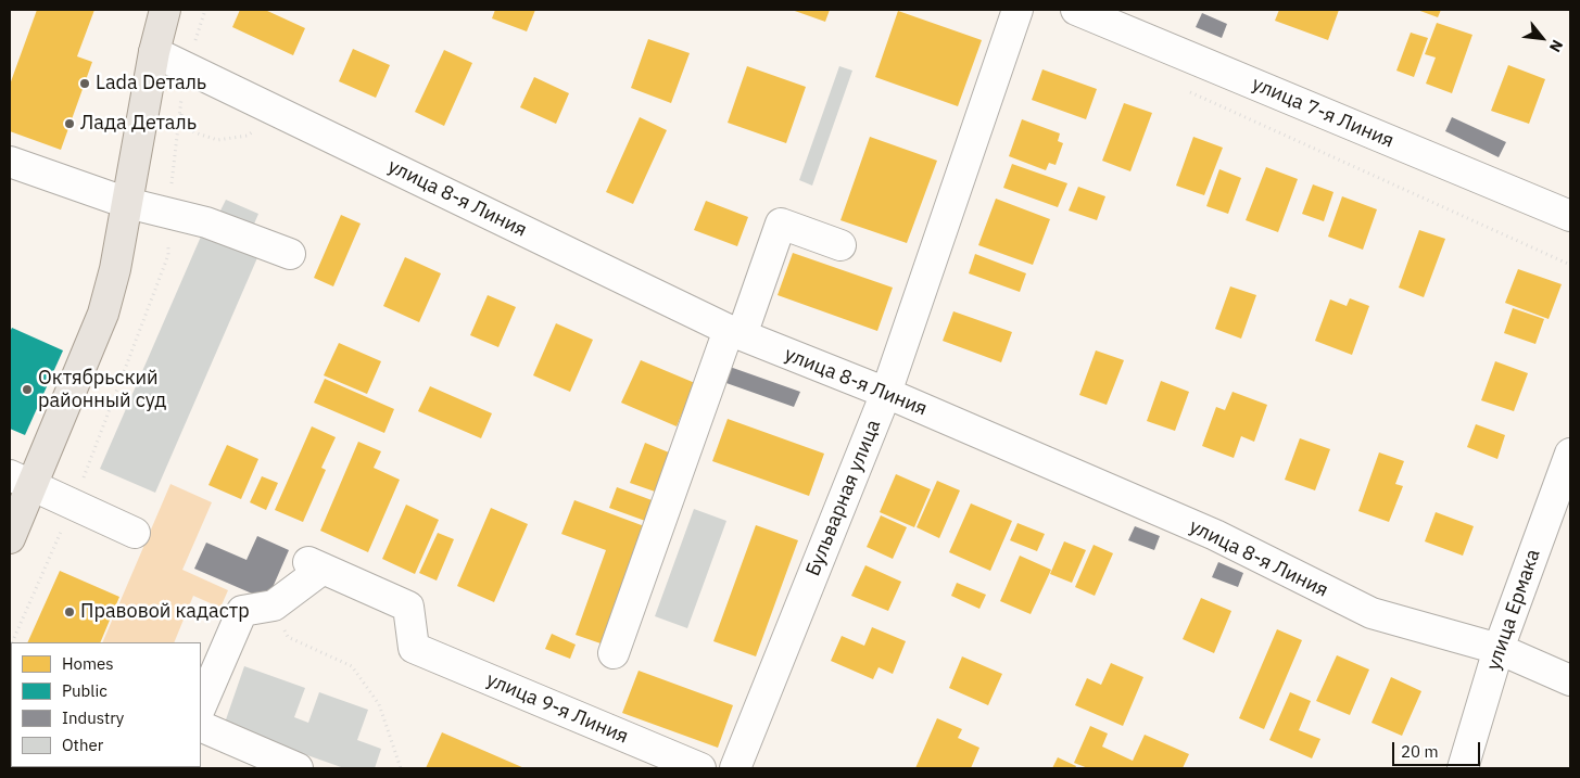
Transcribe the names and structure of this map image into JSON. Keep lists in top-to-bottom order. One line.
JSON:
{"streets":{"street":["улица 7-я Линия","улица 8-я Линия","Бульварная улица","улица Ермака","улица 9-я Линия"]},"crossings":[["улица 8-я Линия","Бульварная улица"],["улица 8-я Линия","улица Ермака"]],"places":["Lada Dеталь","Лада Деталь","Октябрьский районный суд","Правовой кадастр"],"legend":["Homes","Public","Industry","Other"],"scale_bar":"20 m","north":"bottom right"}
